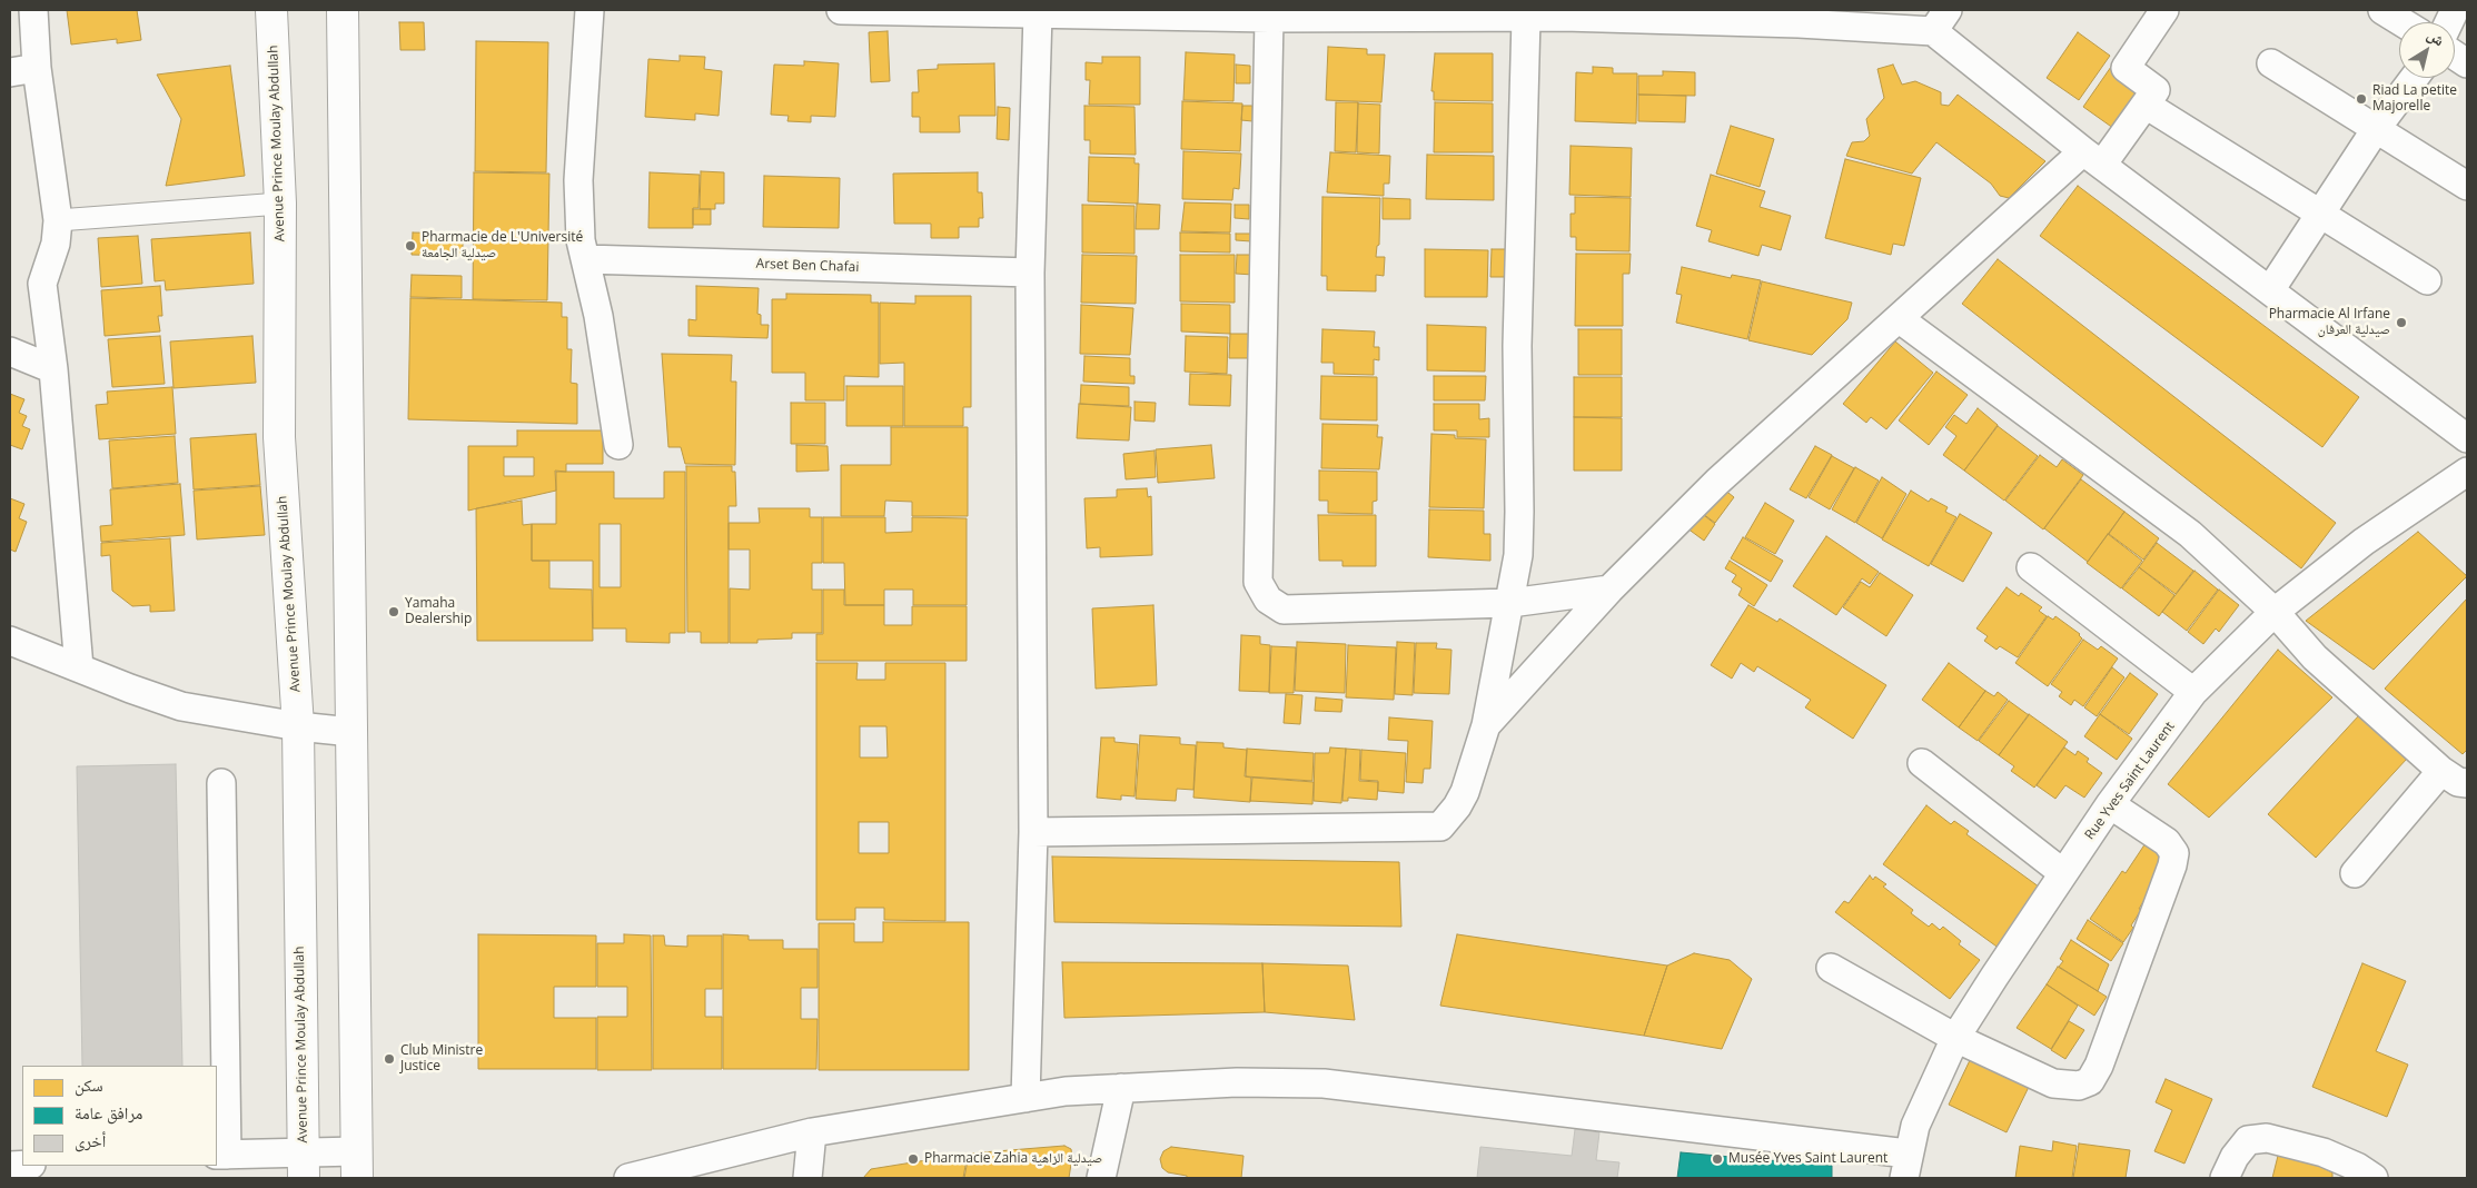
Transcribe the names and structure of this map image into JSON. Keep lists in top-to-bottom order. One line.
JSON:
{"streets":{"main road":["Avenue Prince Moulay Abdullah"],"street":["Arset Ben Chafai","Rue Yves Saint Laurent"]},"places":["Riad La petite Majorelle","Pharmacie de L'Université صيدلية الجامعة","Pharmacie Al Irfane صيدلية العرفان","Yamaha Dealership","Club Ministre Justice","Pharmacie Zahia صيدلية الزاهية","Musée Yves Saint Laurent"],"legend":["سكن","مرافق عامة","أخرى"],"north":"top right"}
